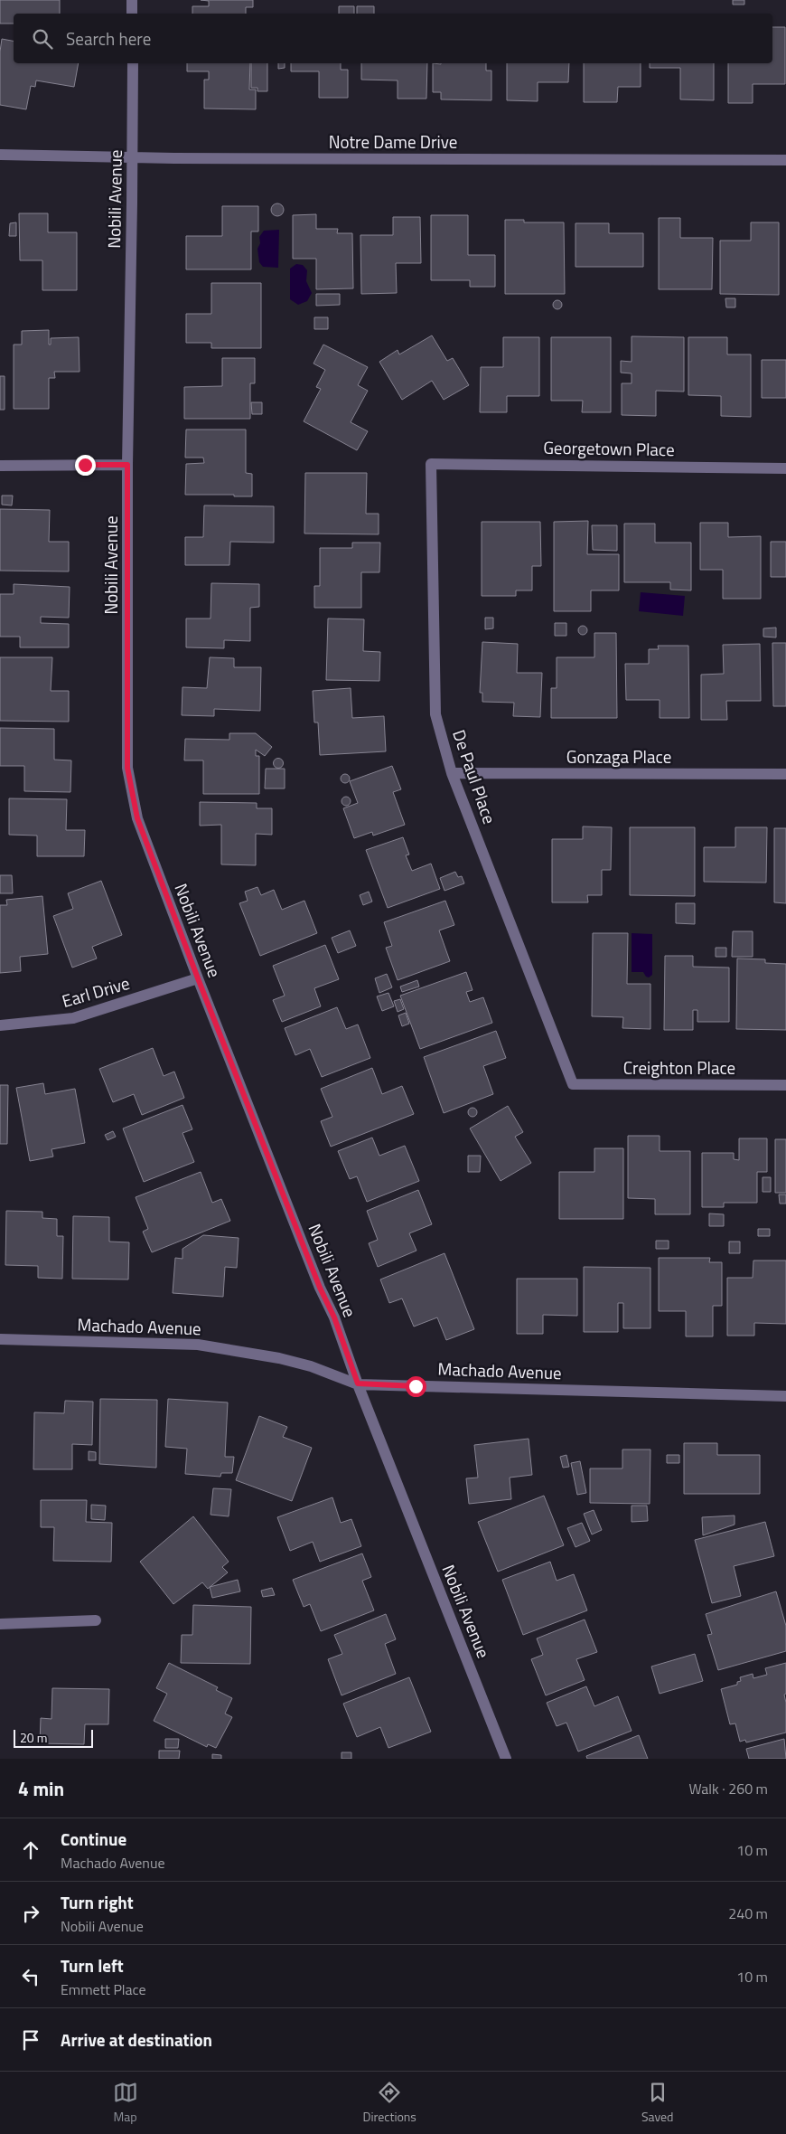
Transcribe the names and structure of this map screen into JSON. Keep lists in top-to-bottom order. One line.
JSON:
{"streets":{"street":["Notre Dame Drive","Nobili Avenue","Georgetown Place","Gonzaga Place","De Paul Place","Earl Drive","Creighton Place","Machado Avenue"]},"crossings":[["Notre Dame Drive","Nobili Avenue"],["Nobili Avenue","Earl Drive"],["Nobili Avenue","Machado Avenue"],["Georgetown Place","De Paul Place"],["Gonzaga Place","De Paul Place"],["De Paul Place","Creighton Place"]],"scale_bar":"20 m","page":{"search":"Search here","scale":"20 m","heading":["4 min","Walk · 260 m"],"list":[["Continue","Machado Avenue","10 m"],["Turn right","Nobili Avenue","240 m"],["Turn left","Emmett Place","10 m"],"Arrive at destination"],"nav":["Map","Directions","Saved"]}}
